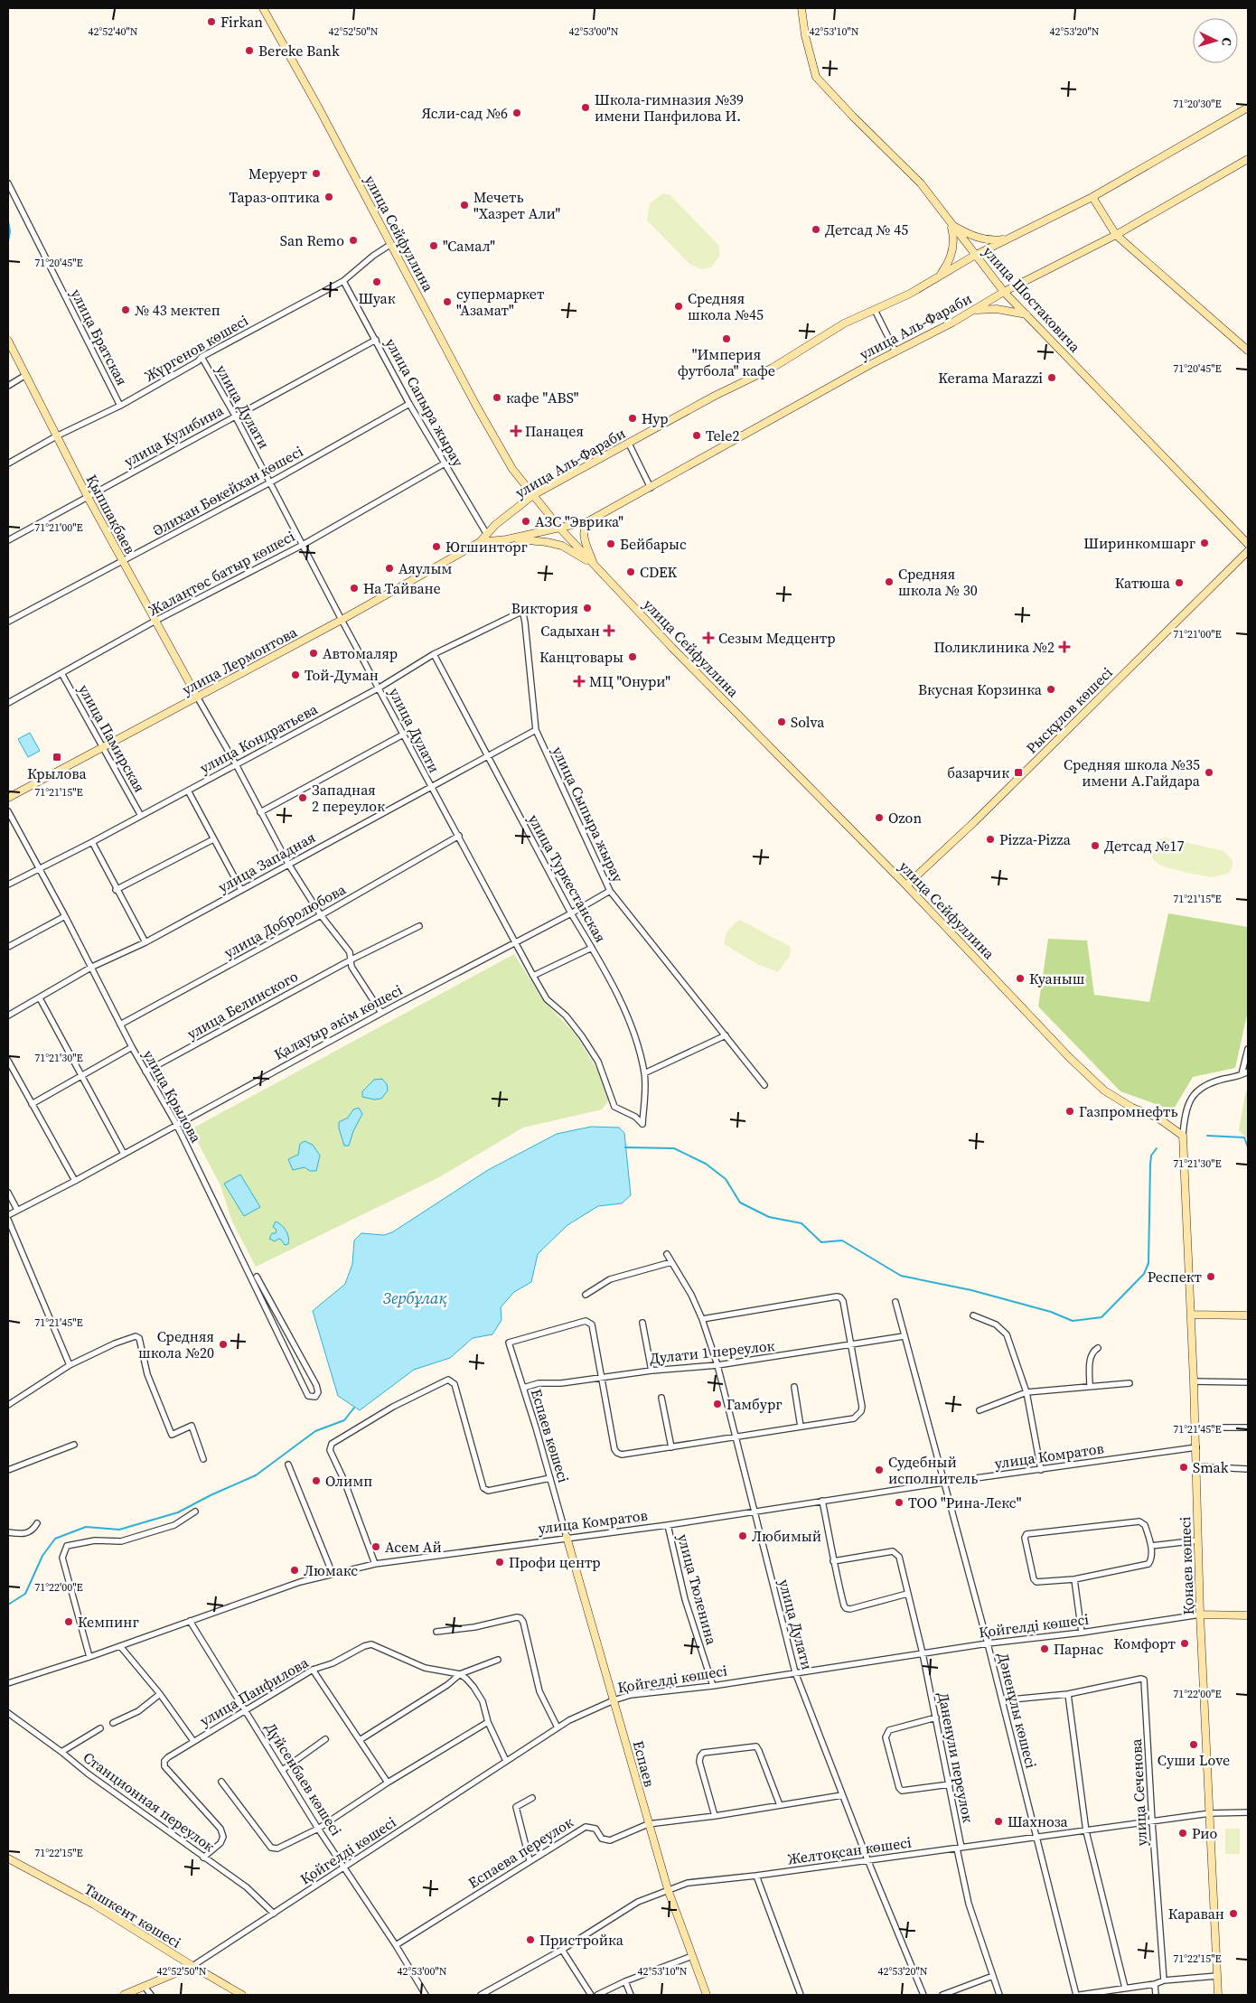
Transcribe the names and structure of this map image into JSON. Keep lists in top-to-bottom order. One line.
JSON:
{"streets":{"main road":["улица Сейфуллина","улица Шостаковича","улица Аль-Фараби","Қыпшақбаев","улица Лермонтова","Рысқұлов көшесі","Қонаев көшесі","Еспаев","Ташкент көшесі"],"street":["улица Братская","Жүргенов көшесі","улица Сапыра жырау","улица Дулати","улица Кулибина","Әлихан Бөкейхан көшесі","Жалаңтөс батыр көшесі","улица Памирская","улица Кондратьева","улица Сыпыра жырау","улица Западная","улица Туркестанская","улица Добролюбова","улица Белинского","Қалауыр әкім көшесі","улица Крылова","Дулати 1 переулок","Еспаев көшесі","улица Комратов","улица Тюленина","Қойгелді көшесі","улица Панфилова","Дәненұлы көшесі","Даненули переулок","Дүйсенбаев көшесі","улица Сеченова","Станционная переулок","Желтоқсан көшесі","Еспаева переулок"]},"crossings":[["улица Сейфуллина","улица Аль-Фараби"],["улица Сейфуллина","Жүргенов көшесі"],["улица Сейфуллина","Рысқұлов көшесі"],["улица Сейфуллина","Қонаев көшесі"],["улица Шостаковича","улица Аль-Фараби"],["улица Аль-Фараби","улица Сапыра жырау"],["улица Аль-Фараби","улица Лермонтова"],["улица Братская","Жүргенов көшесі"],["Жүргенов көшесі","улица Сапыра жырау"],["Жүргенов көшесі","улица Дулати"],["Жүргенов көшесі","Қыпшақбаев"],["улица Сапыра жырау","улица Кулибина"],["улица Сапыра жырау","Әлихан Бөкейхан көшесі"],["улица Сапыра жырау","Жалаңтөс батыр көшесі"],["улица Дулати","улица Кулибина"],["улица Дулати","Әлихан Бөкейхан көшесі"],["улица Дулати","Жалаңтөс батыр көшесі"],["улица Дулати","улица Лермонтова"],["улица Дулати","улица Кондратьева"],["улица Дулати","улица Западная"],["улица Дулати","улица Туркестанская"],["улица Дулати","улица Добролюбова"],["улица Дулати","Қалауыр әкім көшесі"],["улица Дулати","Дулати 1 переулок"],["улица Дулати","улица Комратов"],["улица Дулати","Қойгелді көшесі"],["улица Дулати","Желтоқсан көшесі"],["улица Дулати","Еспаева переулок"],["улица Кулибина","Қыпшақбаев"],["Әлихан Бөкейхан көшесі","Қыпшақбаев"],["Қыпшақбаев","Жалаңтөс батыр көшесі"],["Қыпшақбаев","улица Лермонтова"],["Жалаңтөс батыр көшесі","улица Памирская"],["улица Лермонтова","улица Памирская"],["улица Памирская","улица Кондратьева"],["улица Кондратьева","улица Сыпыра жырау"],["улица Кондратьева","улица Туркестанская"],["улица Кондратьева","улица Крылова"],["улица Сыпыра жырау","улица Западная"],["улица Сыпыра жырау","Қалауыр әкім көшесі"],["улица Западная","улица Туркестанская"],["улица Западная","улица Крылова"],["улица Туркестанская","Қалауыр әкім көшесі"],["улица Добролюбова","улица Крылова"],["улица Белинского","улица Крылова"],["Қалауыр әкім көшесі","улица Крылова"],["Дулати 1 переулок","Еспаев көшесі"],["Дулати 1 переулок","Дәненұлы көшесі"],["Еспаев көшесі","улица Комратов"],["Еспаев көшесі","Еспаев"],["улица Комратов","Қонаев көшесі"],["улица Комратов","улица Тюленина"],["улица Комратов","Дәненұлы көшесі"],["улица Комратов","Еспаев"],["улица Комратов","Дүйсенбаев көшесі"],["Қонаев көшесі","Қойгелді көшесі"],["Қонаев көшесі","Желтоқсан көшесі"],["улица Тюленина","Қойгелді көшесі"],["Қойгелді көшесі","Дәненұлы көшесі"],["Қойгелді көшесі","Даненули переулок"],["Қойгелді көшесі","Еспаев"],["Қойгелді көшесі","Дүйсенбаев көшесі"],["Қойгелді көшесі","Станционная переулок"],["Қойгелді көшесі","Ташкент көшесі"],["улица Панфилова","Дүйсенбаев көшесі"],["улица Панфилова","Станционная переулок"],["Дәненұлы көшесі","улица Сеченова"],["Дәненұлы көшесі","Желтоқсан көшесі"],["Даненули переулок","Желтоқсан көшесі"],["Еспаев","Желтоқсан көшесі"],["Еспаев","Еспаева переулок"],["Дүйсенбаев көшесі","Еспаева переулок"],["улица Сеченова","Желтоқсан көшесі"]],"water":["Зербұлақ"],"places":{"other":["Firkan","Bereke Bank","Школа-гимназия №39 имени Панфилова И.","Ясли-сад №6","Меруерт","Тараз-оптика","Мечеть \"Хазрет Али\"","Детсад № 45","San Remo","\"Самал\"","Шуак","супермаркет \"Азамат\"","Средняя школа №45","№ 43 мектеп","\"Империя футбола\" кафе","Kerama Marazzi","кафе \"ABS\"","Нур","Tele2","АЗС \"Эврика\"","Ширинкомшарг","Бейбарыс","Югшинторг","Аяулым","CDEK","Средняя школа № 30","Катюша","На Тайване","Виктория","Автомаляр","Канцтовары","Той-Думан","Вкусная Корзинка","Solva","Средняя школа №35 имени А.Гайдара","Западная 2 переулок","Ozon","Pizza-Pizza","Детсад №17","Куаныш","Газпромнефть","Респект","Средняя школа №20","Гамбург","Smak","Судебный исполнитель","Олимп","ТОО \"Рина-Лекс\"","Любимый","Асем Ай","Профи центр","Люмакс","Кемпинг","Комфорт","Парнас","Суши Love","Шахноза","Рио","Караван","Пристройка"],"health":["Панацея","Садыхан","Сезым Медцентр","Поликлиника №2","МЦ \"Онури\""],"transit":["Крылова","базарчик"]},"north":"right","coordinates":["42°52'50\"N","42°53'00\"N","42°53'10\"N","42°53'20\"N","42°52'40\"N","71°20'30\"E","71°20'45\"E","71°21'00\"E","71°21'15\"E","71°21'30\"E","71°21'45\"E","71°22'00\"E","71°22'15\"E"]}
